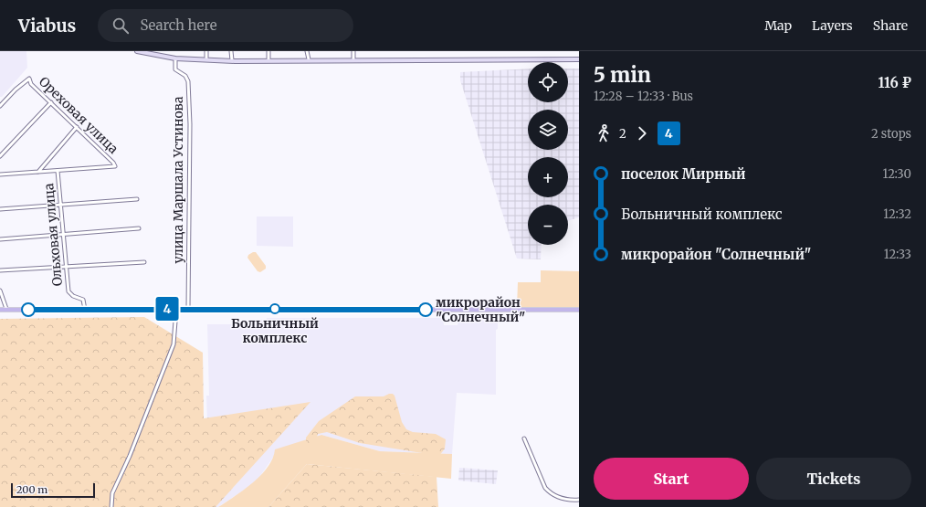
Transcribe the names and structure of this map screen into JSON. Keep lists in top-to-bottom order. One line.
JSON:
{"streets":{"street":["Ореховая улица","улица Маршала Устинова","Ольховая улица"]},"crossings":[["Ореховая улица","Ольховая улица"]],"places":["Больничный комплекс","микрорайон \"Солнечный\""],"lines":["bus line 4"],"scale_bar":"200 m","page":{"header":"Viabus","search":"Search here","nav":["Map","Layers","Share"],"on_map":"4","heading":["5 min","12:28 – 12:33 · Bus","116 ₽"],"map_buttons":["+","−"],"legs":["2","4","2 stops"],"list":[{"name":"поселок Мирный","value":"12:30"},{"name":"Больничный комплекс","value":"12:32"},{"name":"микрорайон \"Солнечный\"","value":"12:33"}],"buttons":["Start","Tickets"],"scale":"200 m"}}
